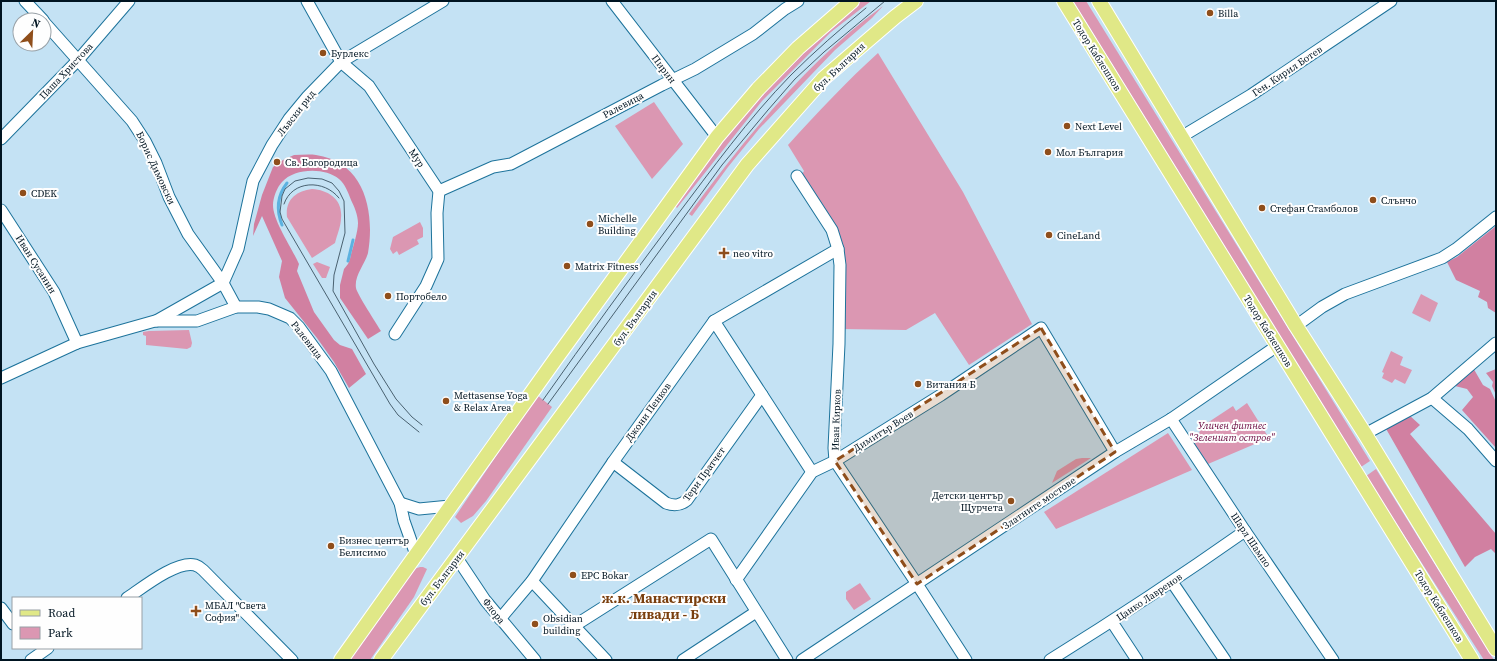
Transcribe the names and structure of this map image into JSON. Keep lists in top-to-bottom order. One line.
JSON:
{"streets":{"main road":["Тодор Каблешков","бул. България"],"street":["Пирин","Паша Христова","Ген. Кирил Ботев","Ралевица","Лъвски рид","Мур","Борис Димовски","Иван Сусанин","Джони Пенков","Иван Кирков","Димитър Воев","Тери Пратчет","Златните мостове","Шарл Шампо","Цанко Лавренов","Флора"]},"crossings":[["Тодор Каблешков","Златните мостове"],["бул. България","Флора"],["Пирин","Ралевица"],["Паша Христова","Борис Димовски"],["Ралевица","Мур"],["Ралевица","Борис Димовски"],["Ралевица","Иван Сусанин"],["Лъвски рид","Мур"],["Лъвски рид","Борис Димовски"],["Джони Пенков","Иван Кирков"],["Джони Пенков","Тери Пратчет"],["Джони Пенков","Флора"],["Иван Кирков","Димитър Воев"],["Иван Кирков","Златните мостове"],["Димитър Воев","Златните мостове"],["Златните мостове","Шарл Шампо"],["Шарл Шампо","Цанко Лавренов"]],"districts":["ж.к. Манастирски ливади - Б"],"parks":["Уличен фитнес \"Зеленият остров\""],"places":{"other":["Billa","Бурлекс","Next Level","Мол България","Св. Богородица","CDEK","Слънчо","Стефан Стамболов","Michelle Building","CineLand","Matrix Fitness","Портобело","Витания Б","Mettasense Yoga & Relax Area","Детски център Щурчета","Бизнес център Белисимо","EPC Bokar","Obsidian building"],"health":["neo vitro","МБАЛ \"Света София\""]},"legend":["Road","Park"],"north":"top right"}
